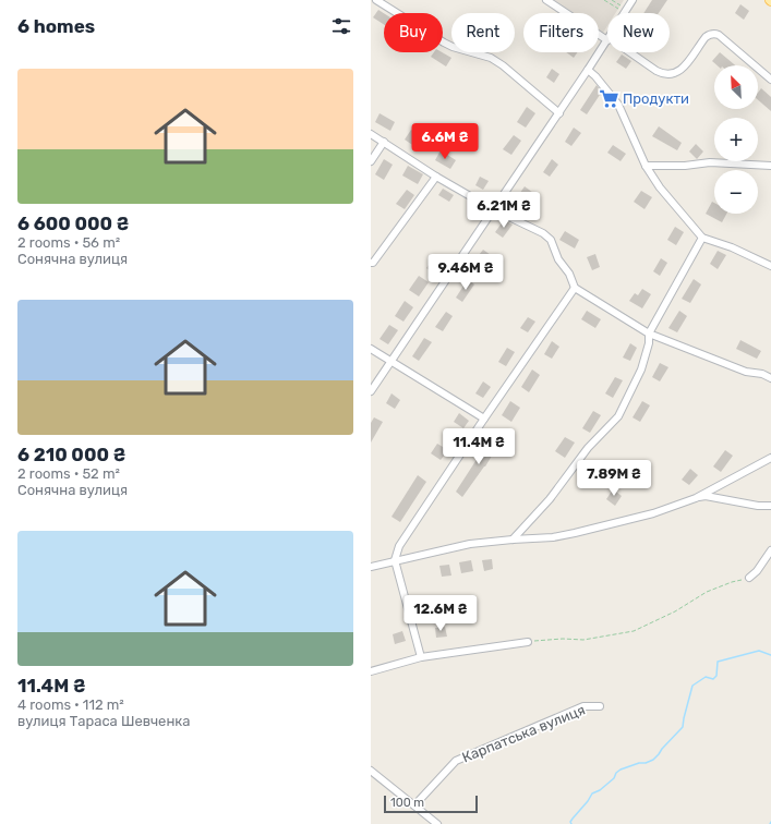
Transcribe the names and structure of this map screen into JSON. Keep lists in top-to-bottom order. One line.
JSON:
{"streets":{"street":["Карпатська вулиця"]},"places":{"supermarket":["Продукти"]},"scale_bar":"100 m","north":"top left","page":{"heading":"6 homes","chip":["Buy","Rent","Filters","New"],"list":[{"name":"6 600 000 ₴","note":"2 rooms · 56 m² · Сонячна вулиця"},{"name":"6 210 000 ₴","note":"2 rooms · 52 m² · Сонячна вулиця"},{"name":"11.4M ₴","note":"4 rooms · 112 m² · вулиця Тараса Шевченка"}],"map_buttons":["+","−"],"price":["6.6M ₴","6.21M ₴","9.46M ₴","11.4M ₴","7.89M ₴","12.6M ₴"],"scale":"100 m"}}
